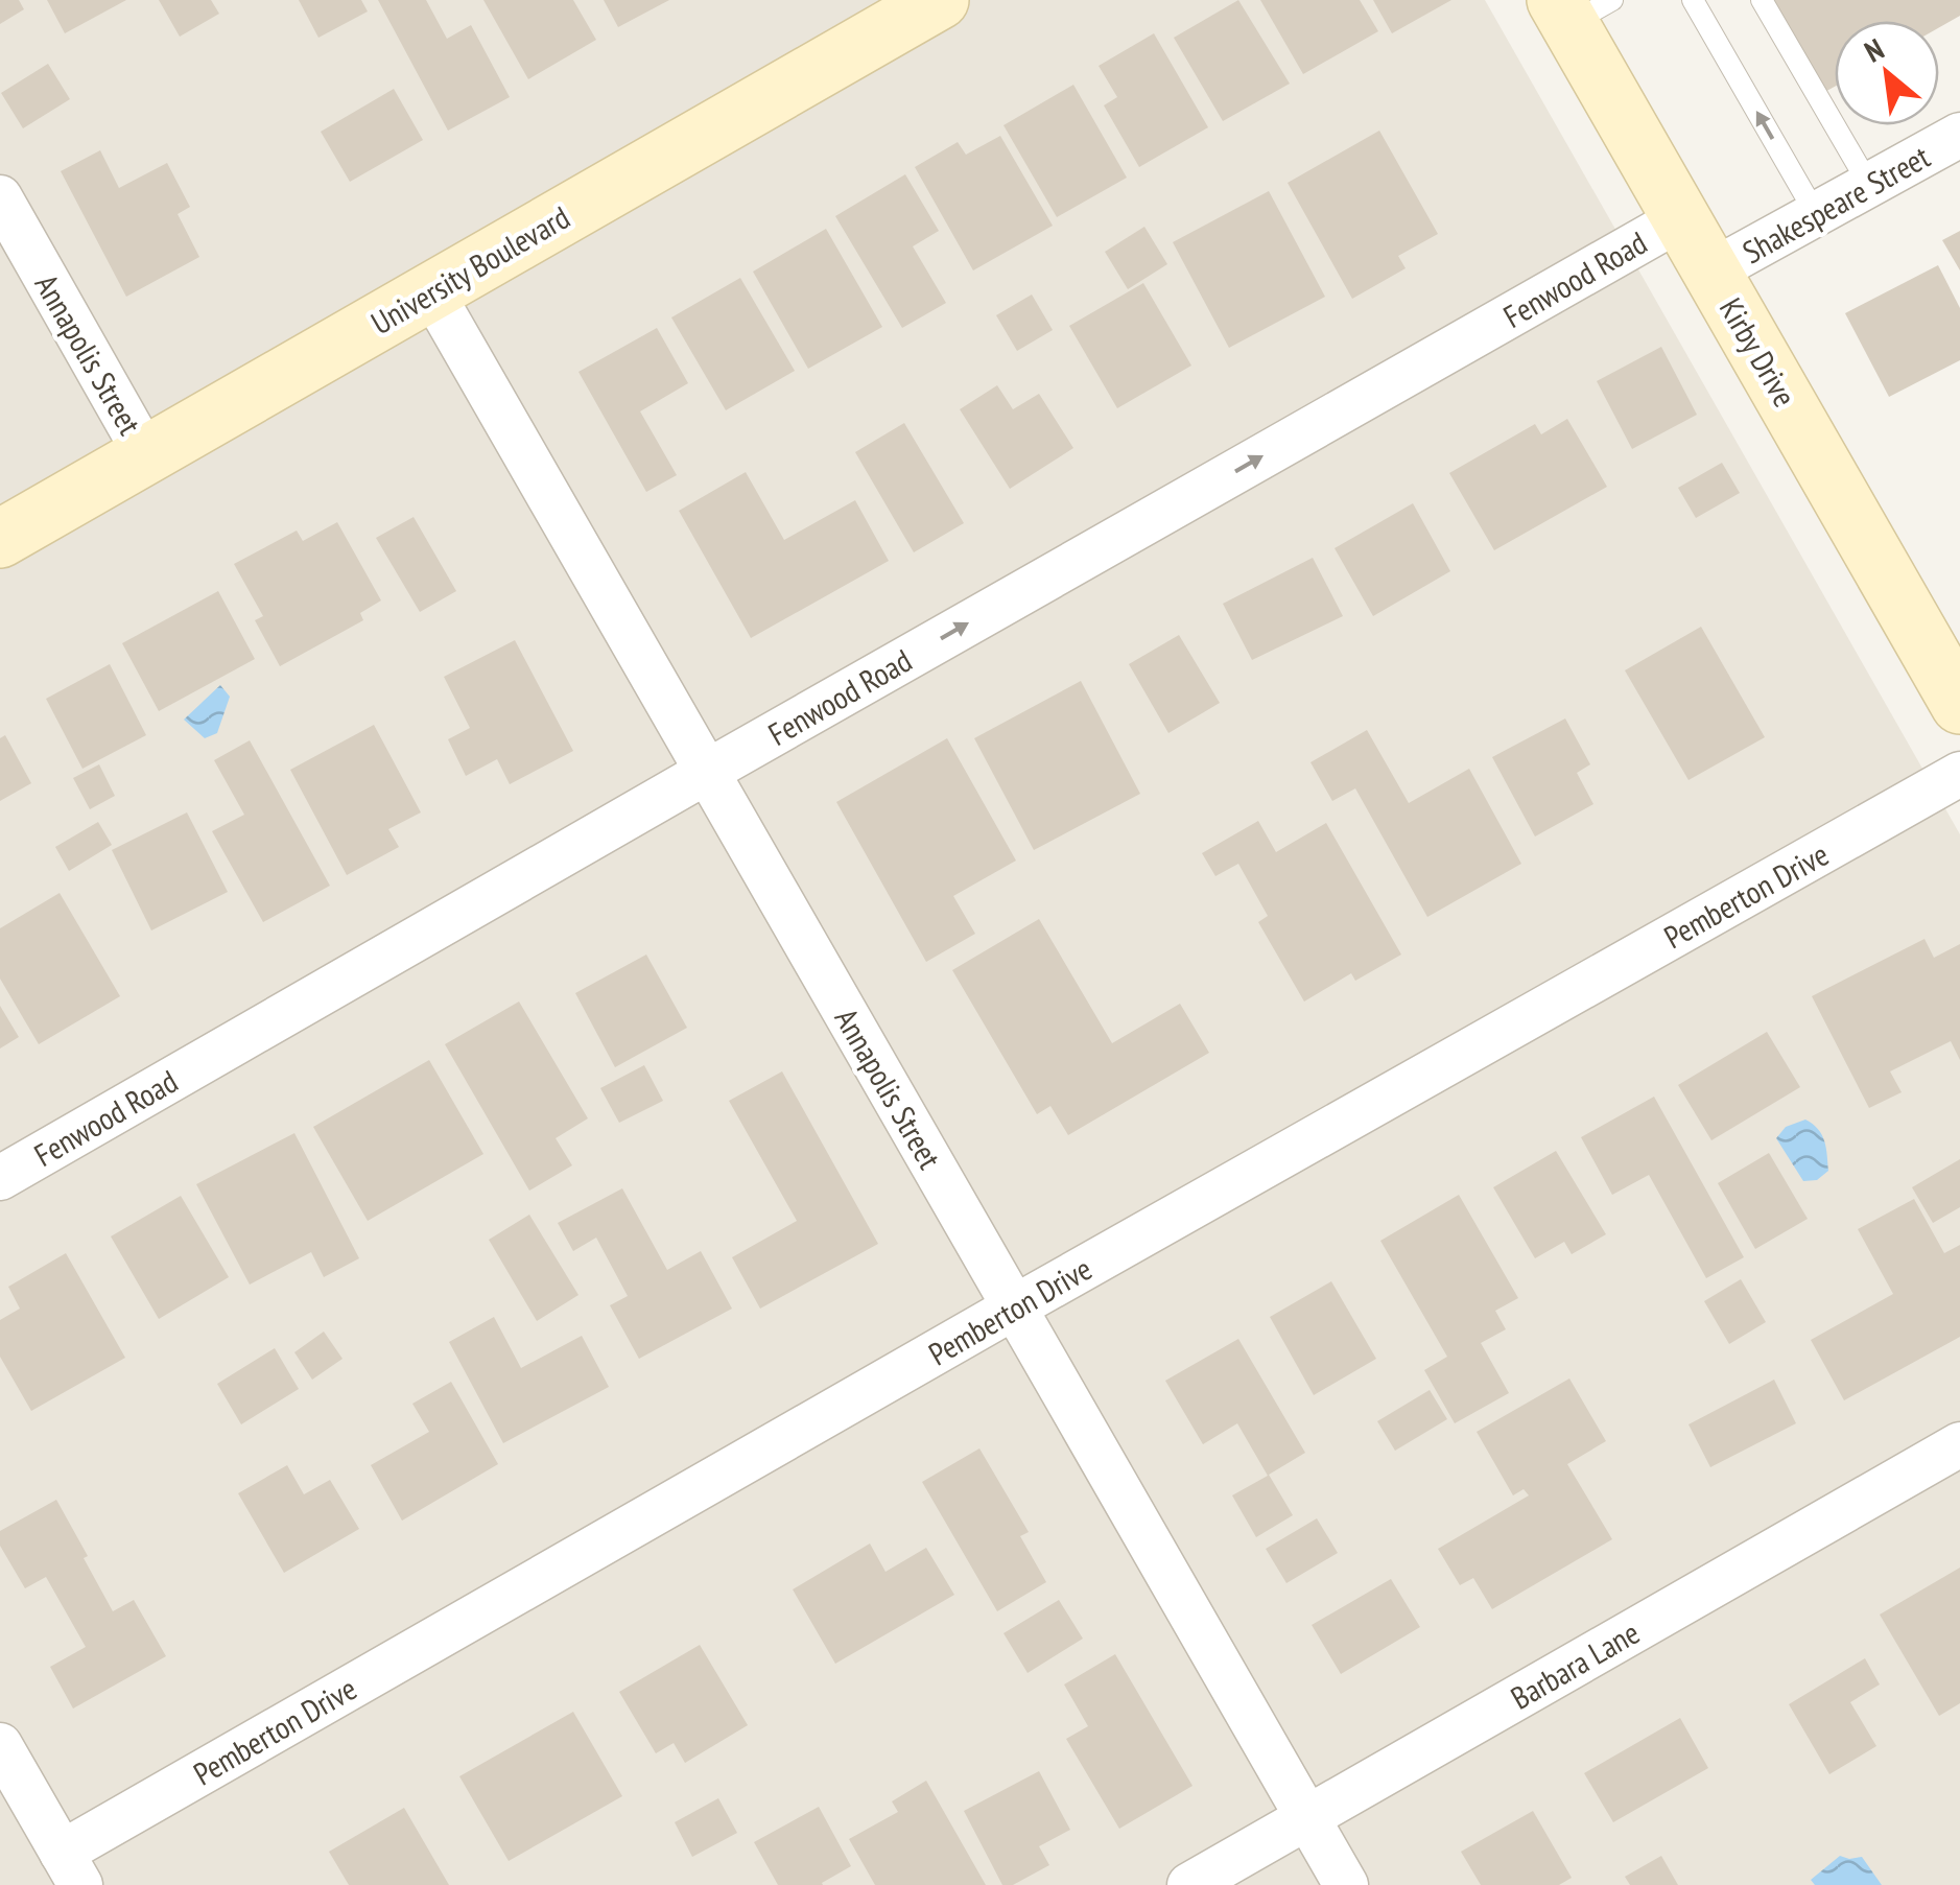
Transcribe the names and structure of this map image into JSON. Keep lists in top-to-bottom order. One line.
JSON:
{"streets":{"main road":["University Boulevard","Kirby Drive"],"street":["Shakespeare Street","Fenwood Road","Annapolis Street","Pemberton Drive","Barbara Lane"]},"crossings":[["Shakespeare Street","Kirby Drive"],["University Boulevard","Annapolis Street"],["Fenwood Road","Kirby Drive"],["Fenwood Road","Annapolis Street"],["Annapolis Street","Pemberton Drive"],["Annapolis Street","Barbara Lane"]],"one_way":["Fenwood Road"],"north":"top left"}
